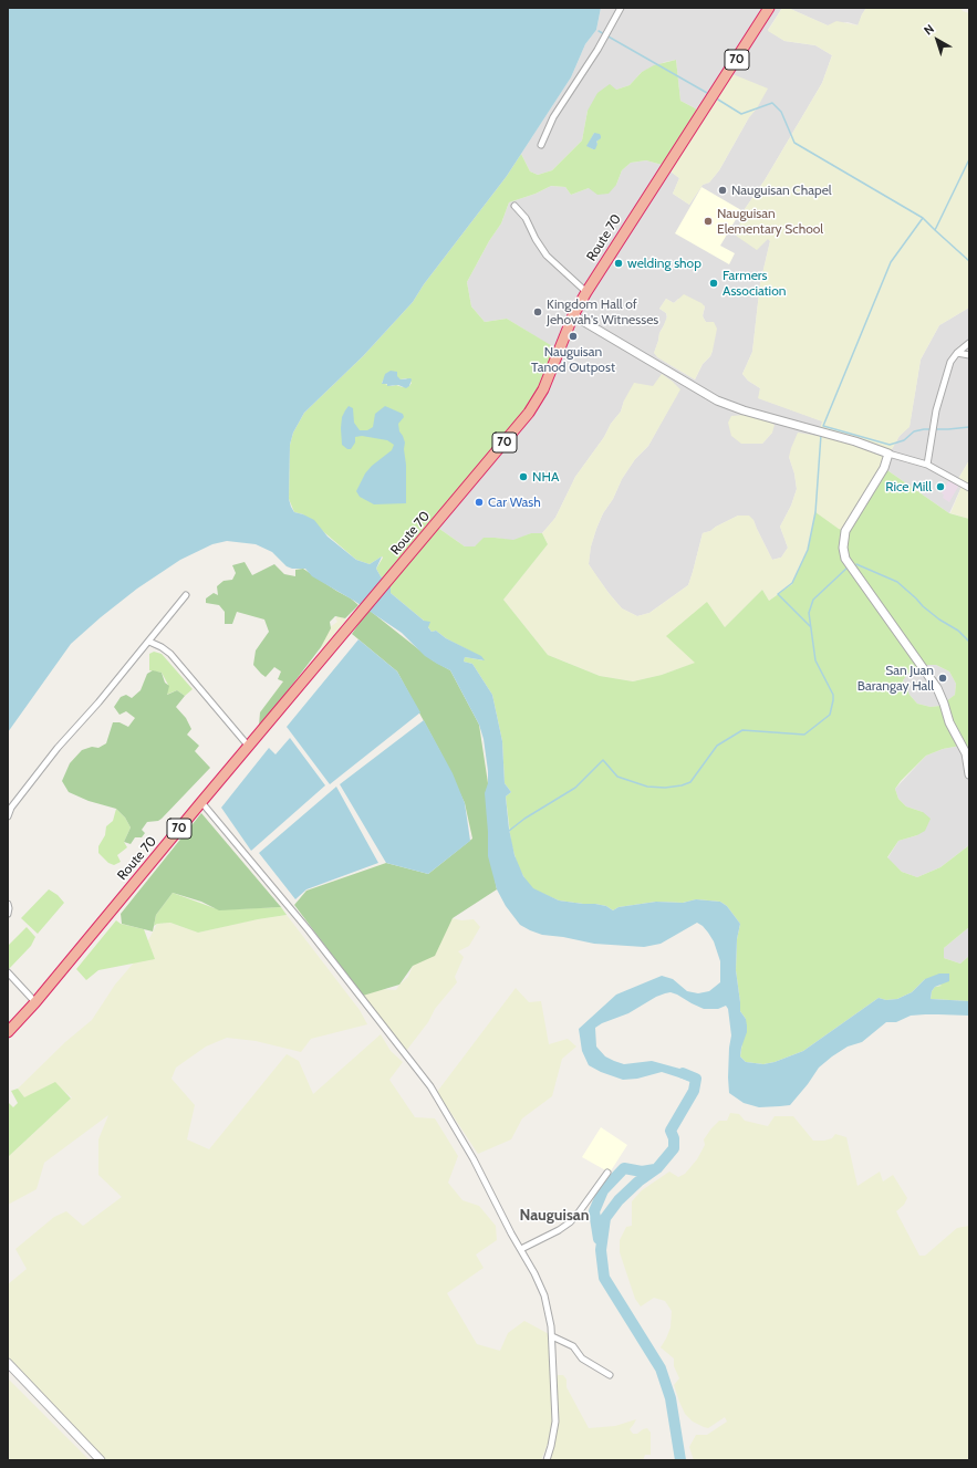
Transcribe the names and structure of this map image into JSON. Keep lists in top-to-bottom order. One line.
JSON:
{"streets":{"highway":["70","Route 70"]},"districts":["Nauguisan"],"places":["Nauguisan Chapel","Nauguisan Elementary School","welding shop","Farmers Association","Kingdom Hall of Jehovah's Witnesses","Nauguisan Tanod Outpost","NHA","Rice Mill","Car Wash","San Juan Barangay Hall"],"north":"top left"}
